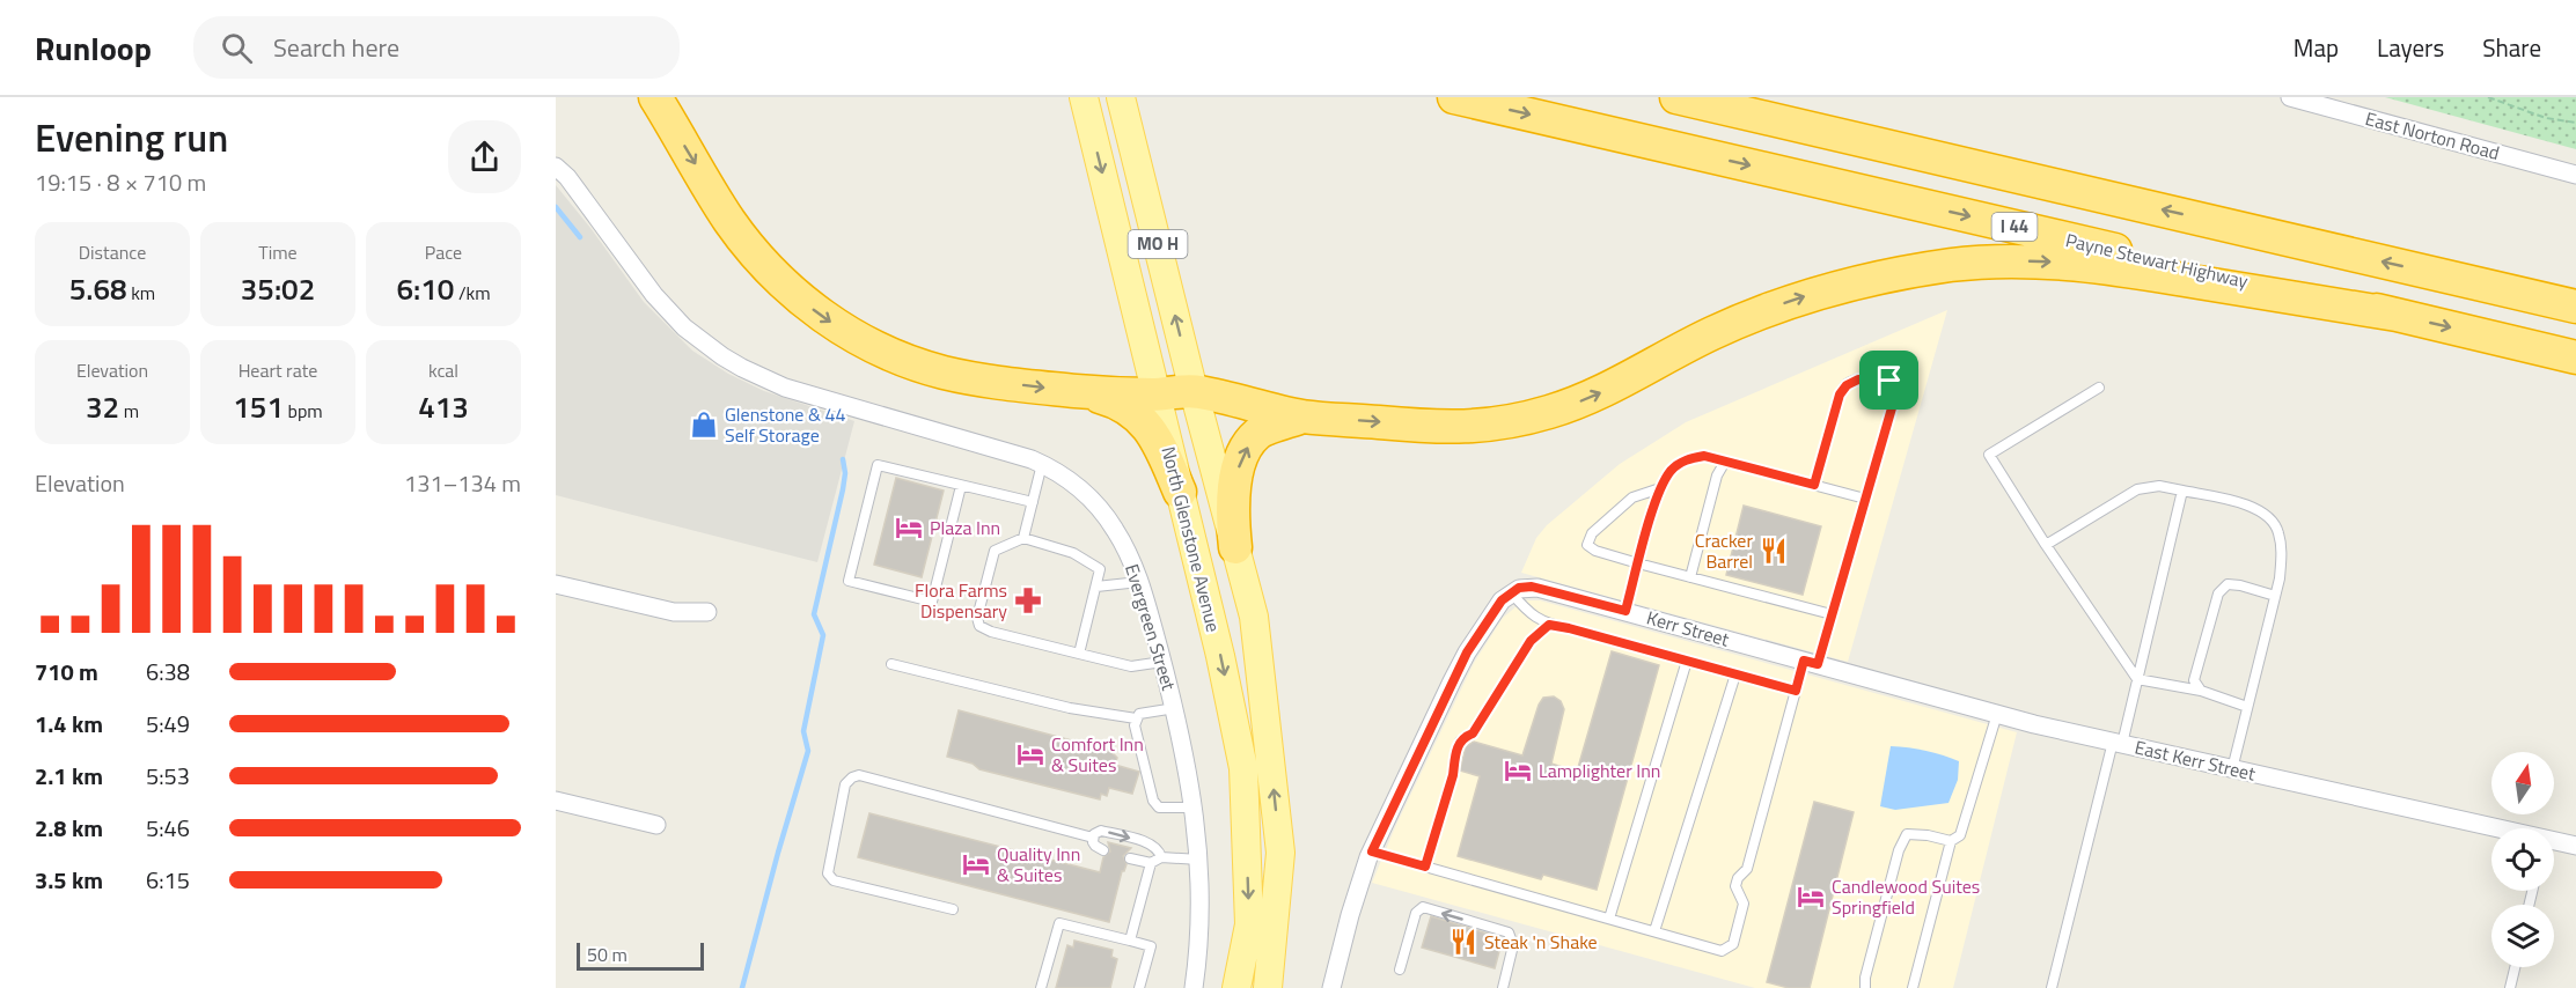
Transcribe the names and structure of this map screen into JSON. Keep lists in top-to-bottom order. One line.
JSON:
{"streets":{"highway":["I 44","Payne Stewart Highway"],"main road":["MO H","North Glenstone Avenue"],"street":["East Norton Road","Evergreen Street","Kerr Street","East Kerr Street"]},"crossings":[["Kerr Street","East Kerr Street"]],"places":{"shop":["Glenstone & 44 Self Storage"],"hotel":["Plaza Inn","Comfort Inn & Suites","Lamplighter Inn","Quality Inn & Suites","Candlewood Suites Springfield"],"restaurant":["Cracker Barrel","Steak 'n Shake"],"pharmacy":["Flora Farms Dispensary"]},"scale_bar":"50 m","north":"top","page":{"header":"Runloop","search":"Search here","nav":["Map","Layers","Share"],"heading":["Evening run","19:15 · 8 × 710 m"],"stats":[["Distance","5.68 km"],["Time","35:02"],["Pace","6:10 /km"],["Elevation","32 m"],["Heart rate","151 bpm"],["kcal","413"]],"chart":["Elevation","131–134 m"],"list":[{"name":"710 m","note":"6:38"},{"name":"1.4 km","note":"5:49"},{"name":"2.1 km","note":"5:53"},{"name":"2.8 km","note":"5:46"},{"name":"3.5 km","note":"6:15"}],"scale":"50 m"}}
